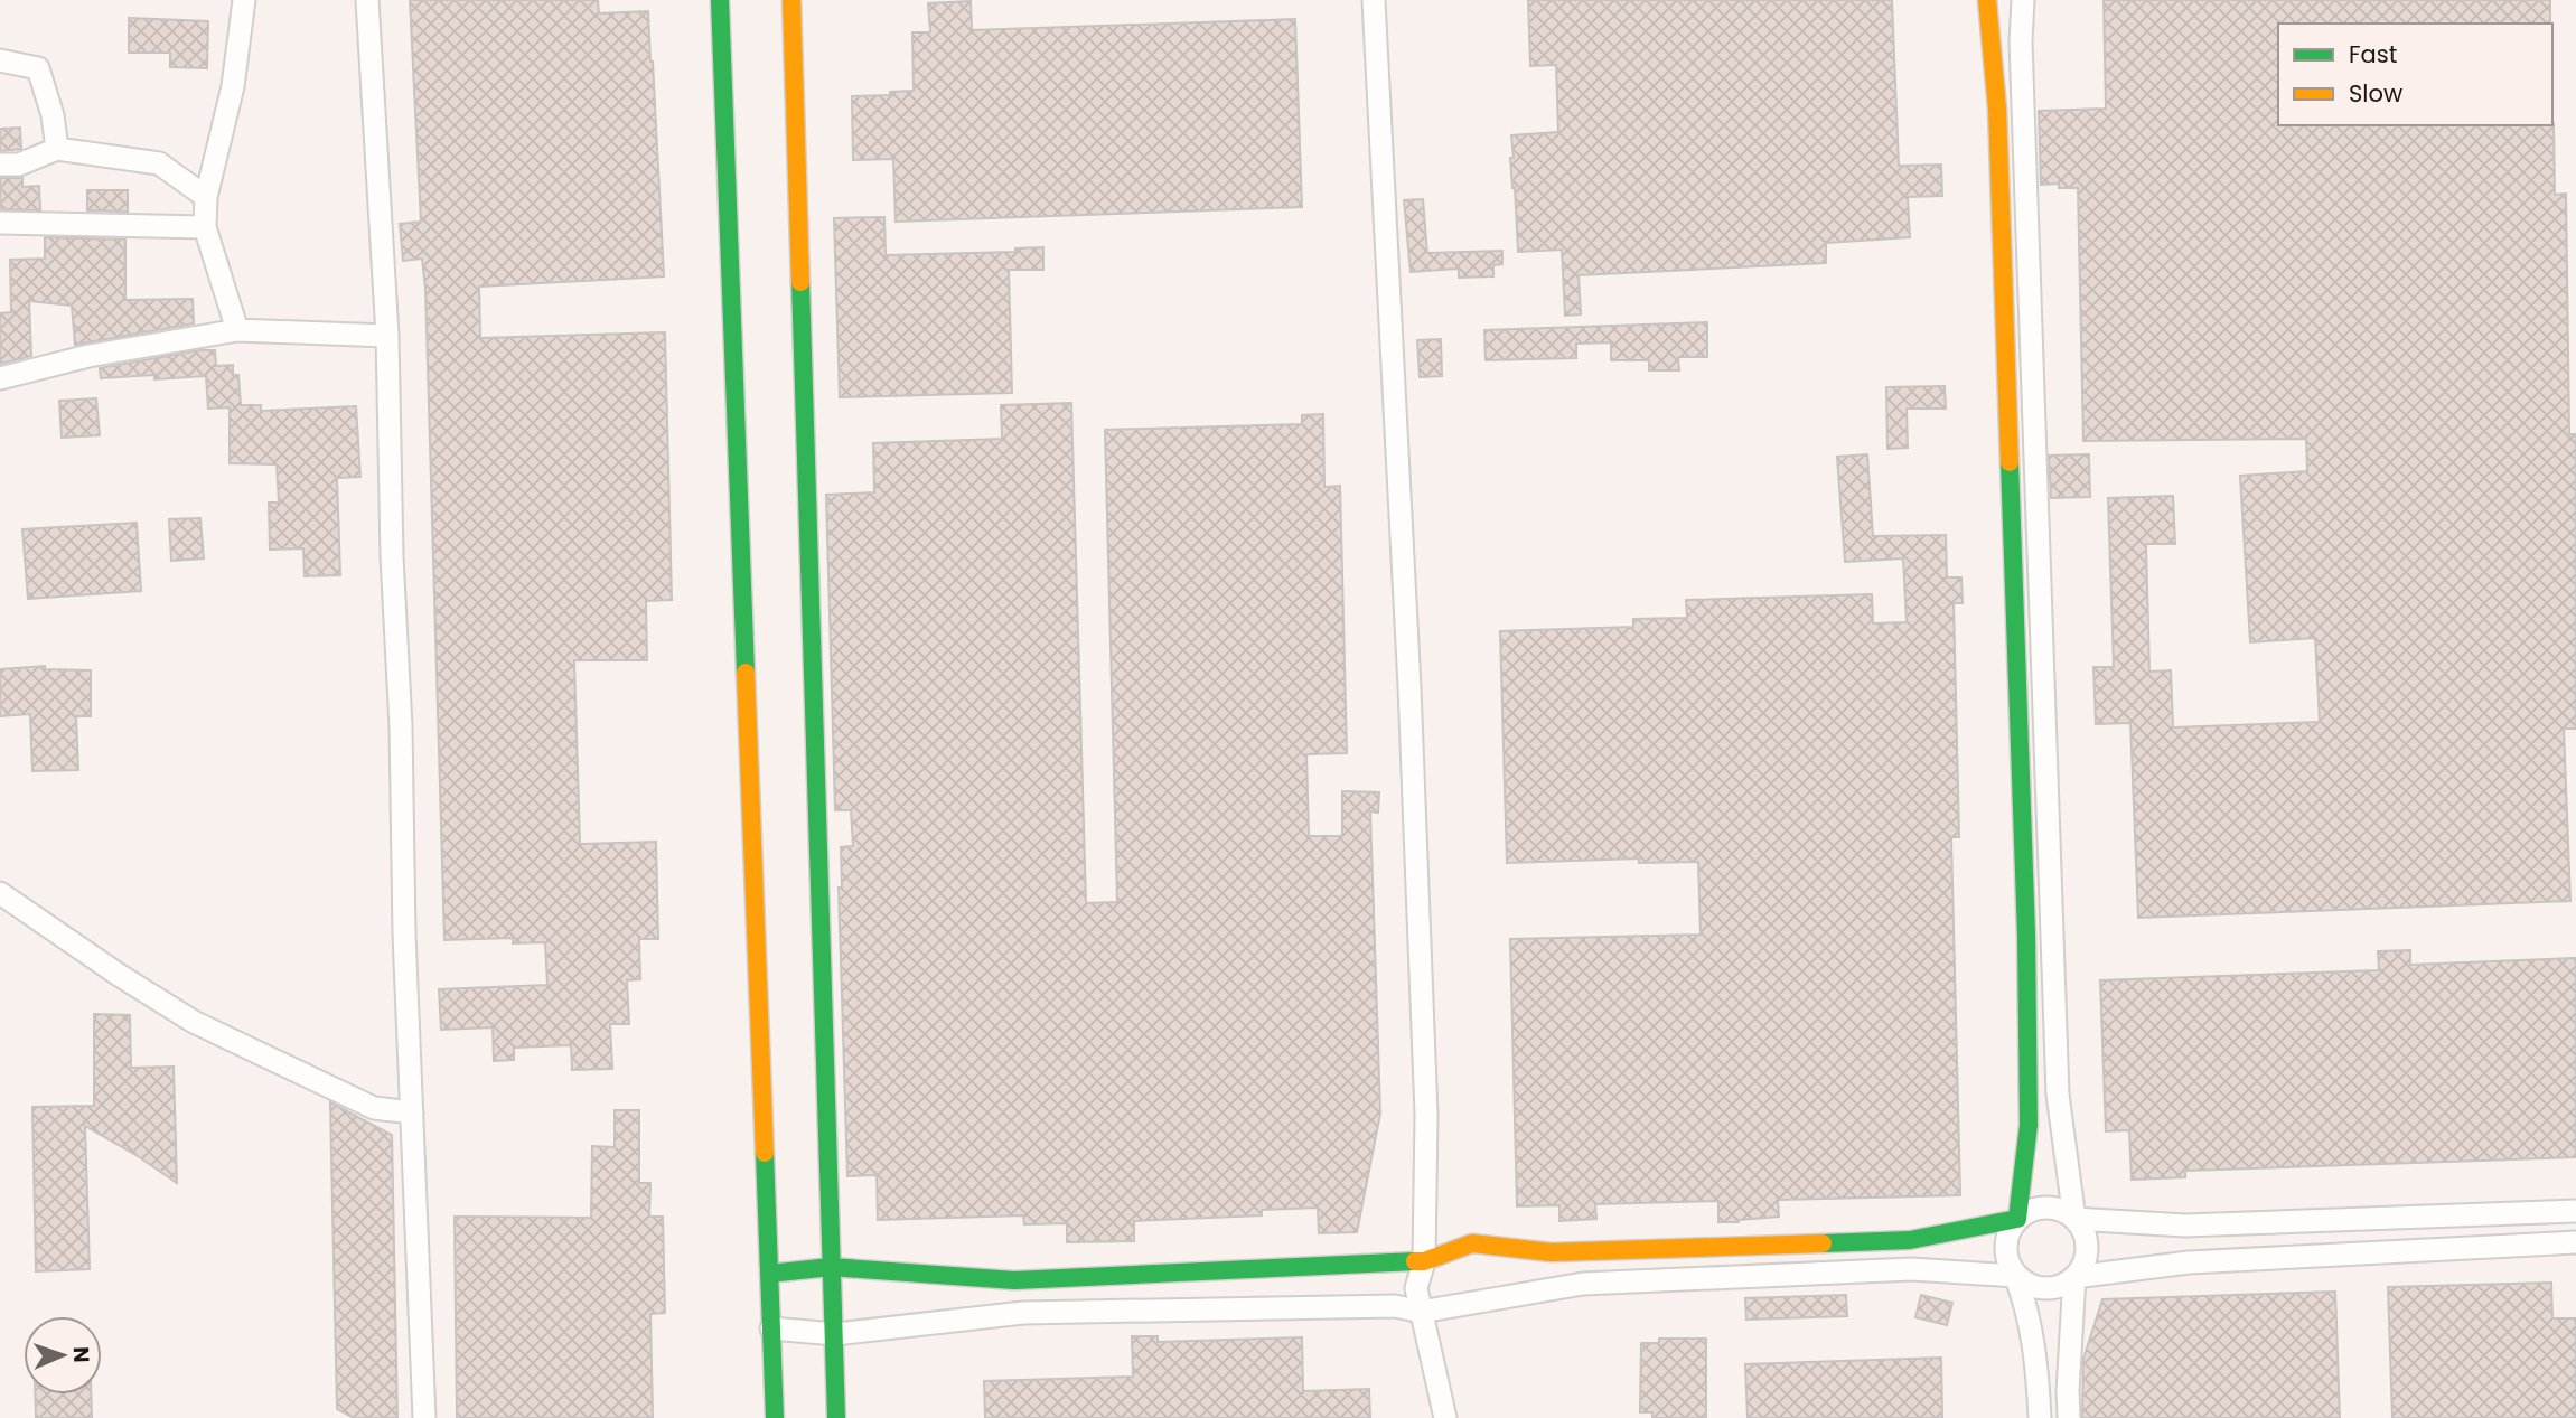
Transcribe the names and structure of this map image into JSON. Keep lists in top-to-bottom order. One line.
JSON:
{"legend":["Fast","Slow"],"north":"right"}
